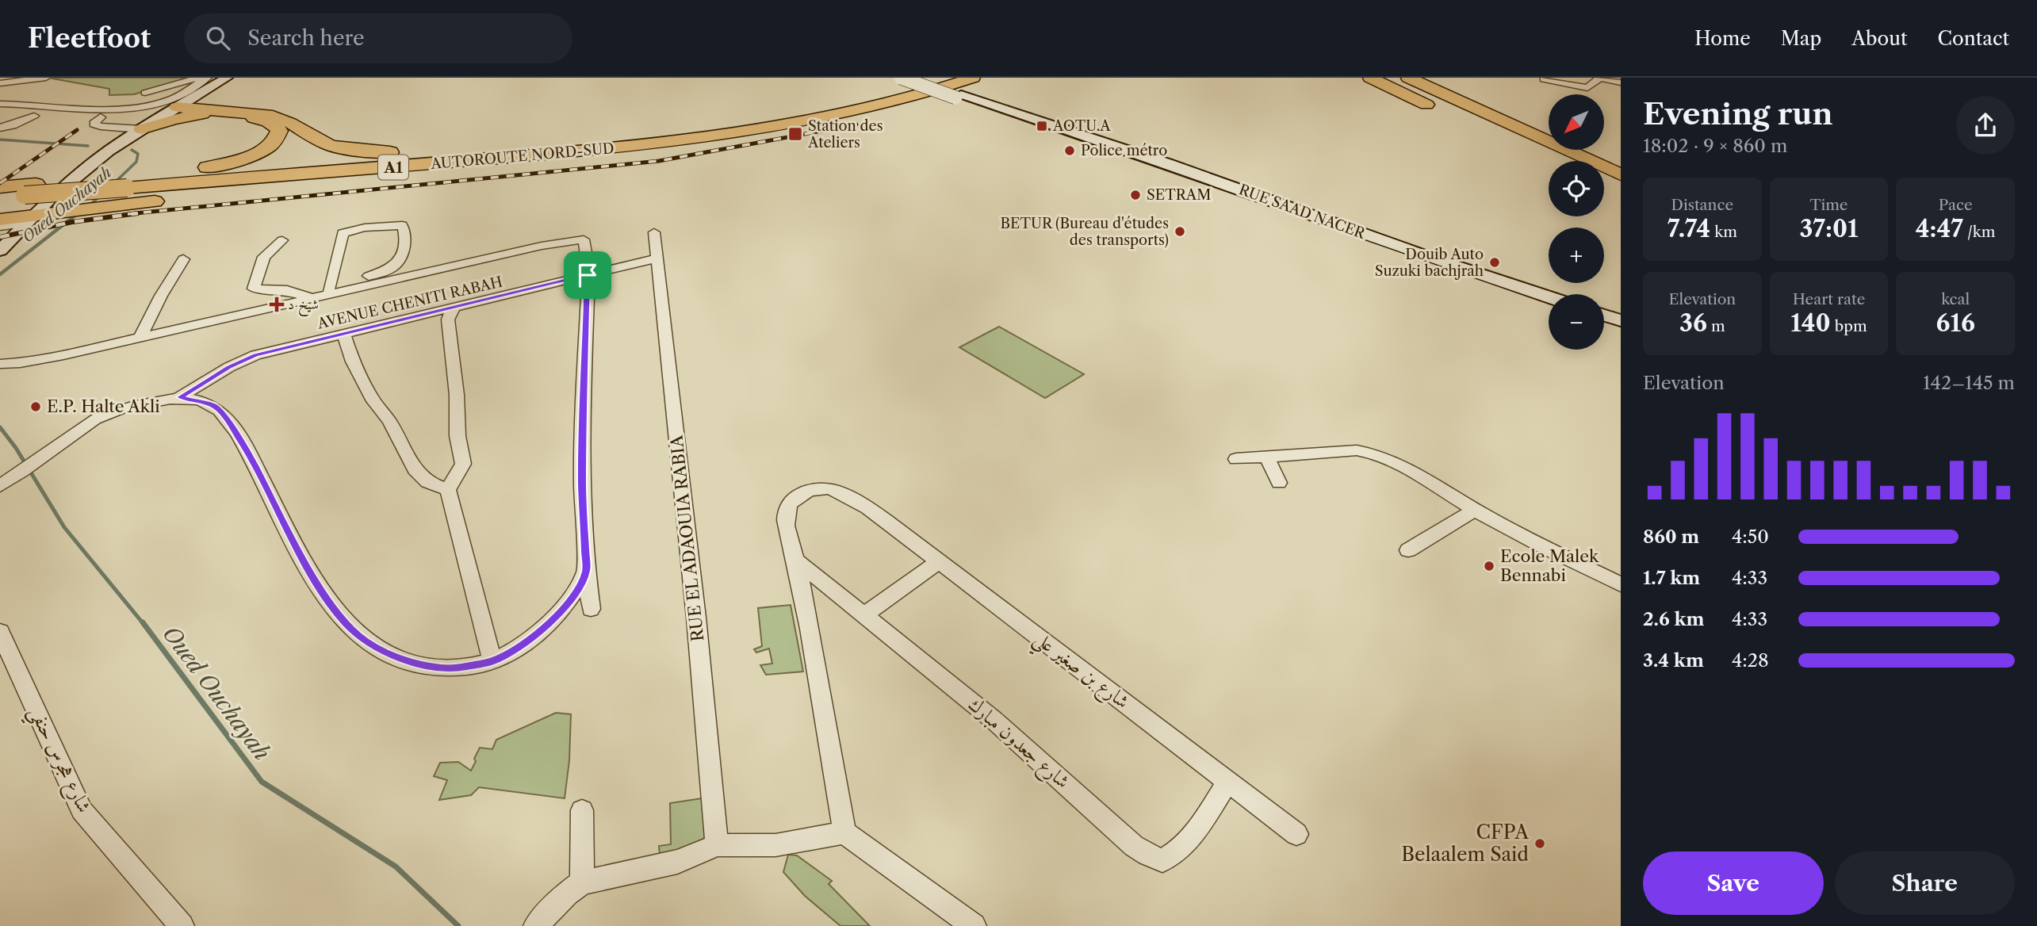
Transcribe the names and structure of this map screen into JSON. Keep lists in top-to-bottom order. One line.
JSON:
{"streets":{"highway":["AUTOROUTE NORD-SUD","A1"],"main road":["RUE SAAD NACER"],"street":["AVENUE CHENITI RABAH","RUE EL ADAOUIA RABIA","شارع بن صغير علي","شارع جعدون مبارك","شارع هجرس حنفي"]},"crossings":[["AUTOROUTE NORD-SUD","RUE SAAD NACER"],["AVENUE CHENITI RABAH","RUE EL ADAOUIA RABIA"],["شارع بن صغير علي","شارع جعدون مبارك"]],"water":["Oued Ouchayah"],"places":{"transit":["AOTU.A","Station des Ateliers"],"other":["Police métro","SETRAM","BETUR (Bureau d'études des transports)","Douib Auto Suzuki bachjrah","E.P. Halte Akli","Ecole Malek Bennabi","CFPA Belaalem Said"],"health":["شيخ د"]},"north":"bottom left","page":{"header":"Fleetfoot","search":"Search here","nav":["Home","Map","About","Contact"],"heading":["Evening run","18:02 · 9 × 860 m"],"map_buttons":["+","−"],"stats":[["Distance","7.74 km"],["Time","37:01"],["Pace","4:47 /km"],["Elevation","36 m"],["Heart rate","140 bpm"],["kcal","616"]],"chart":["Elevation","142–145 m"],"list":[{"name":"860 m","note":"4:50"},{"name":"1.7 km","note":"4:33"},{"name":"2.6 km","note":"4:33"},{"name":"3.4 km","note":"4:28"}],"buttons":["Save","Share"]}}
